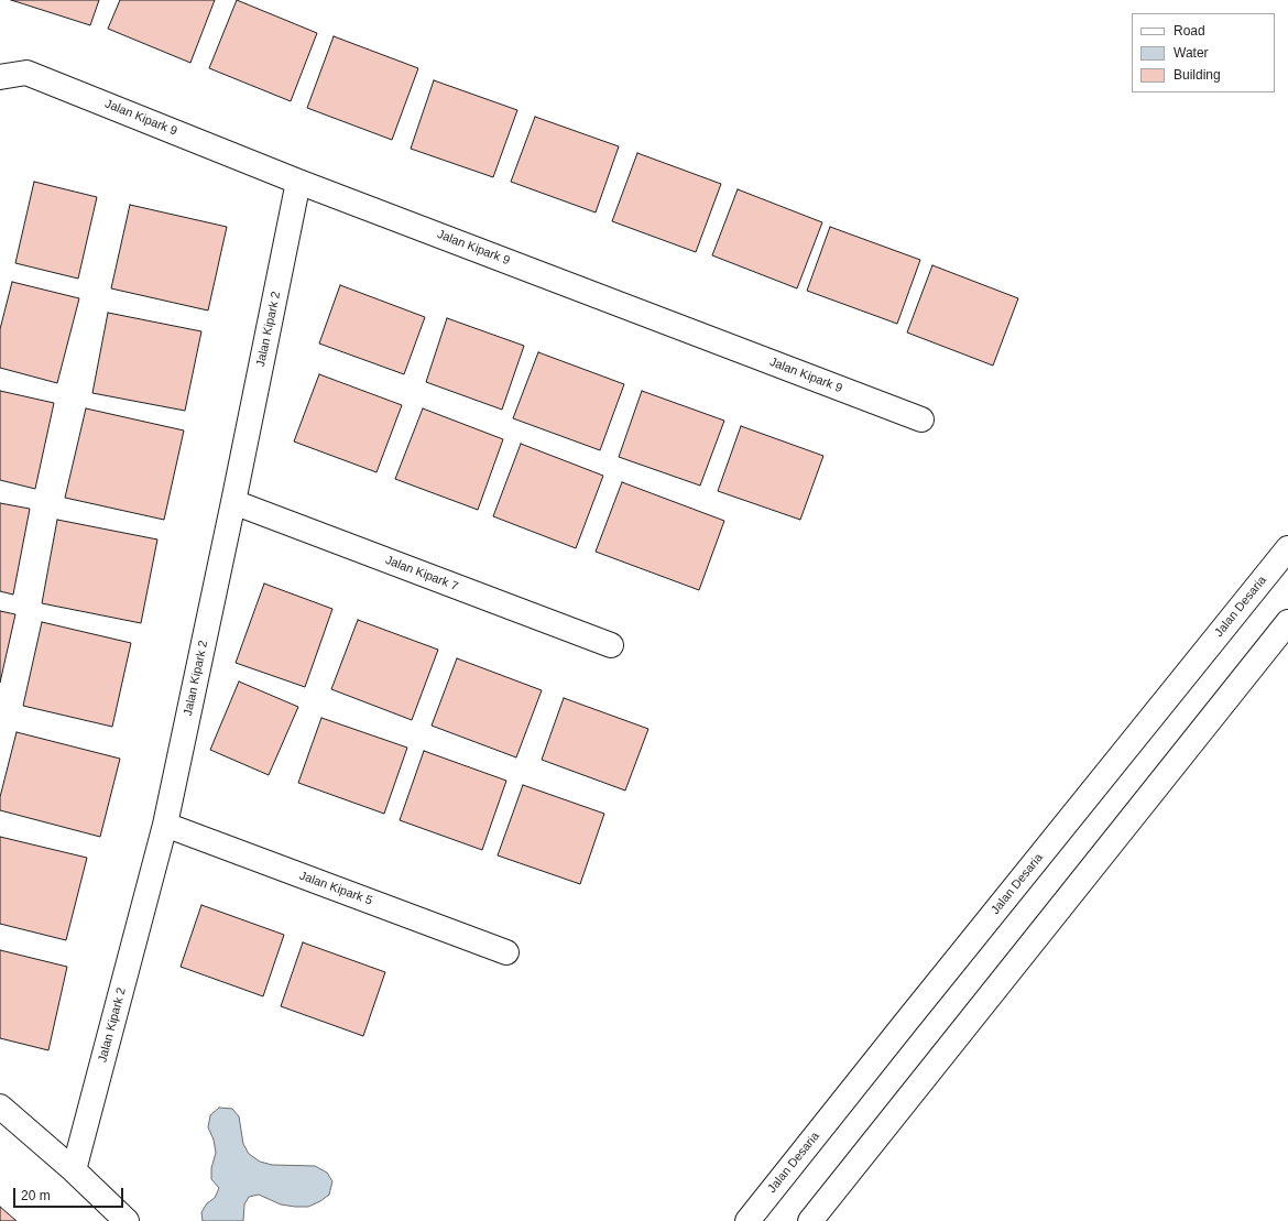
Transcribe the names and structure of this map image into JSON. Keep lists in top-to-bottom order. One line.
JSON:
{"streets":{"street":["Jalan Kipark 9","Jalan Kipark 2","Jalan Kipark 7","Jalan Desaria","Jalan Kipark 5"]},"crossings":[["Jalan Kipark 9","Jalan Kipark 2"],["Jalan Kipark 2","Jalan Kipark 7"],["Jalan Kipark 2","Jalan Kipark 5"]],"legend":["Road","Water","Building"],"scale_bar":"20 m"}
